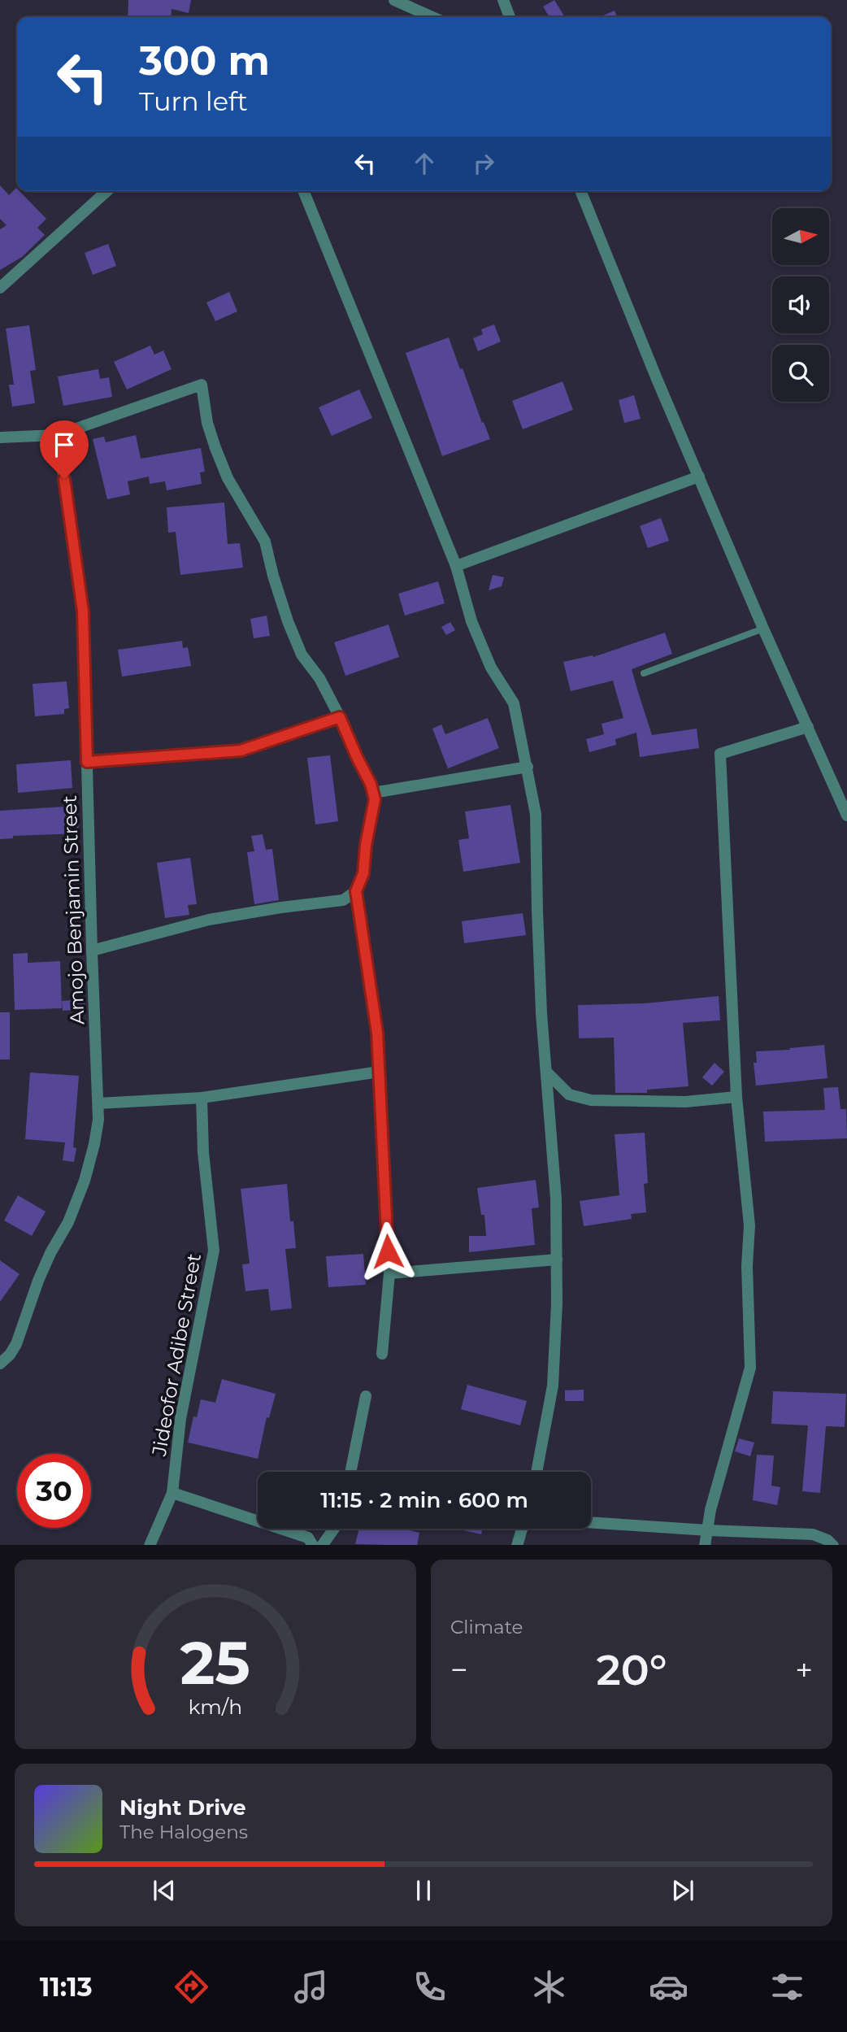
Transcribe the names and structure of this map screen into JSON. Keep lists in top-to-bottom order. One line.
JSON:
{"streets":{"street":["Amojo Benjamin Street","Jideofor Adibe Street"]},"north":"right","page":{"turn":["300 m","Turn left"],"limit":"30","trip":"11:15 · 2 min · 600 m","tile":"Climate","heat":["−","20°","+"],"song":["Night Drive","The Halogens"],"tabs":"11:13","gauge":["25","km/h"]}}
